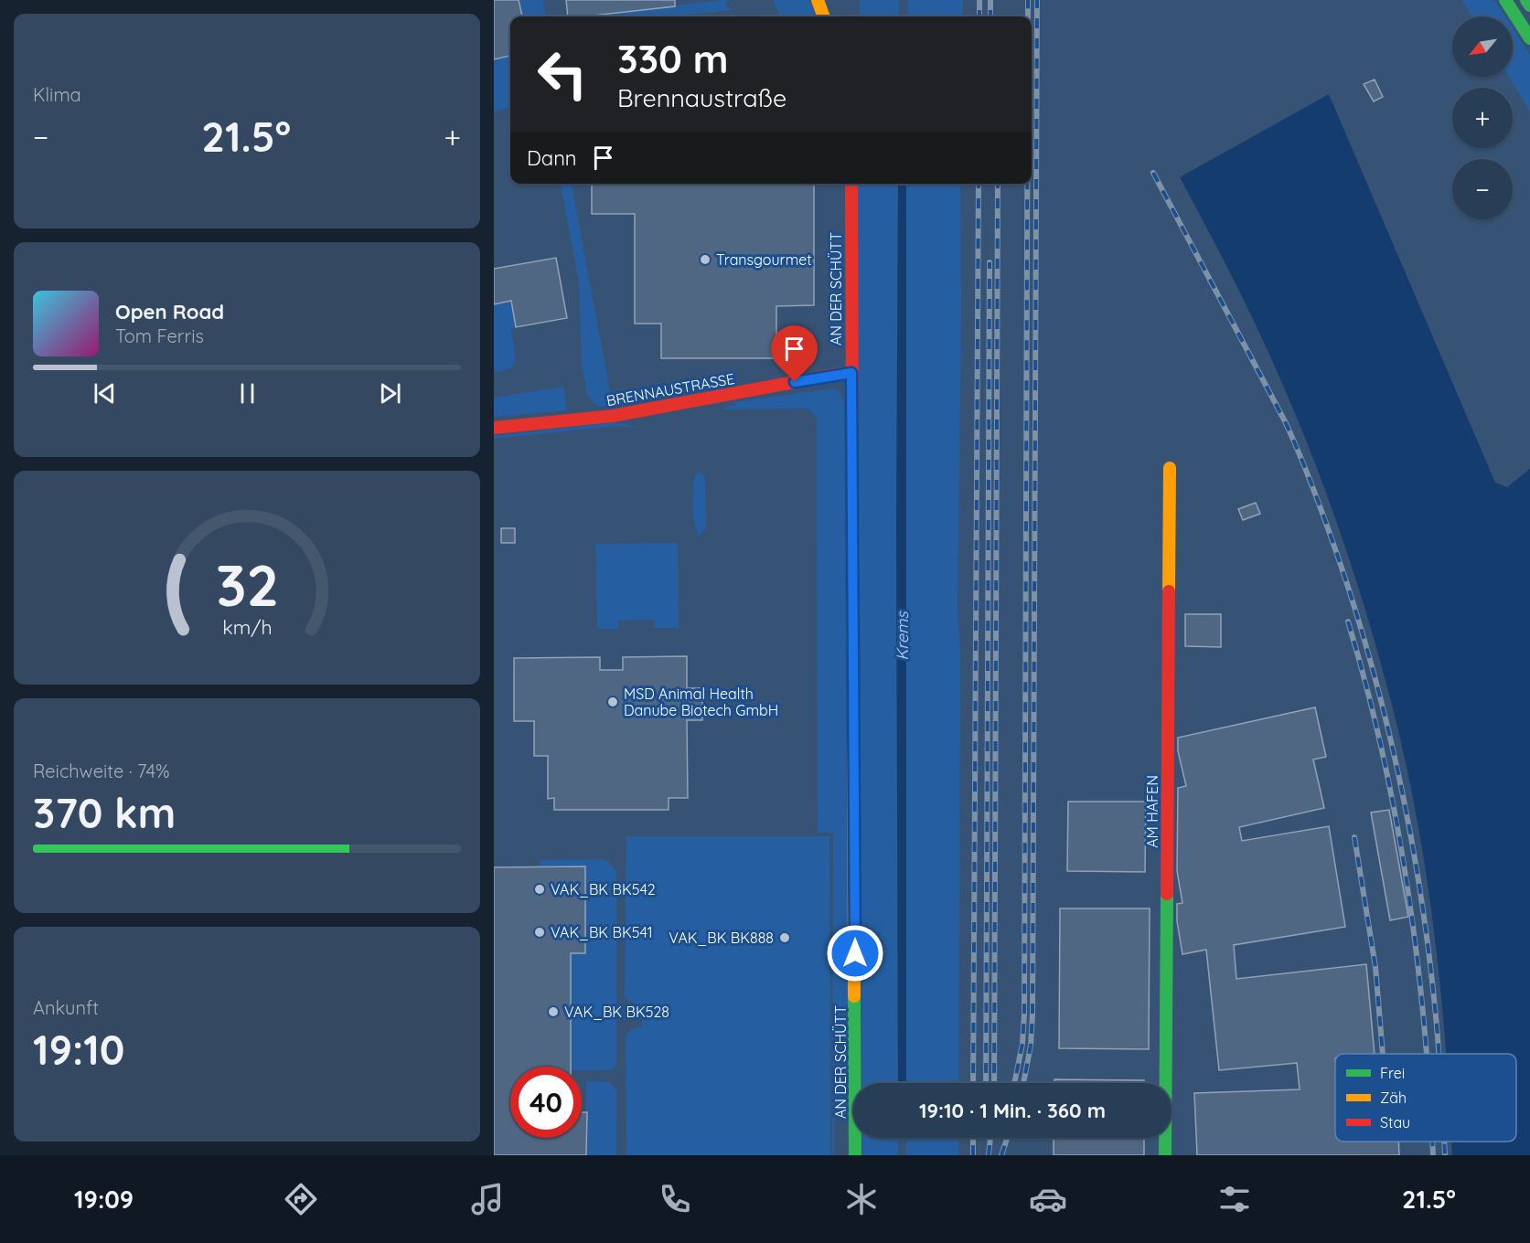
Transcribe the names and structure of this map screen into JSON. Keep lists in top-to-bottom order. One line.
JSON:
{"streets":{"main road":["AN DER SCHÜTT","BRENNAUSTRASSE","AM HAFEN"]},"crossings":[["AN DER SCHÜTT","BRENNAUSTRASSE"]],"water":["Krems"],"places":["Transgourmet","MSD Animal Health Danube Biotech GmbH","VAK_BK BK542","VAK_BK BK541","VAK_BK BK888","VAK_BK BK528"],"legend":["Frei","Zäh","Stau"],"north":"bottom left","page":{"tile":["Klima",["Reichweite · 74%","370 km"],["Ankunft","19:10"]],"map_buttons":["+","−"],"turn":["330 m","Brennaustraße"],"heat":["−","21.5°","+"],"then":"Dann","song":["Open Road","Tom Ferris"],"limit":"40","trip":"19:10 · 1 Min. · 360 m","tabs":["19:09","21.5°"],"gauge":["32","km/h"]}}
